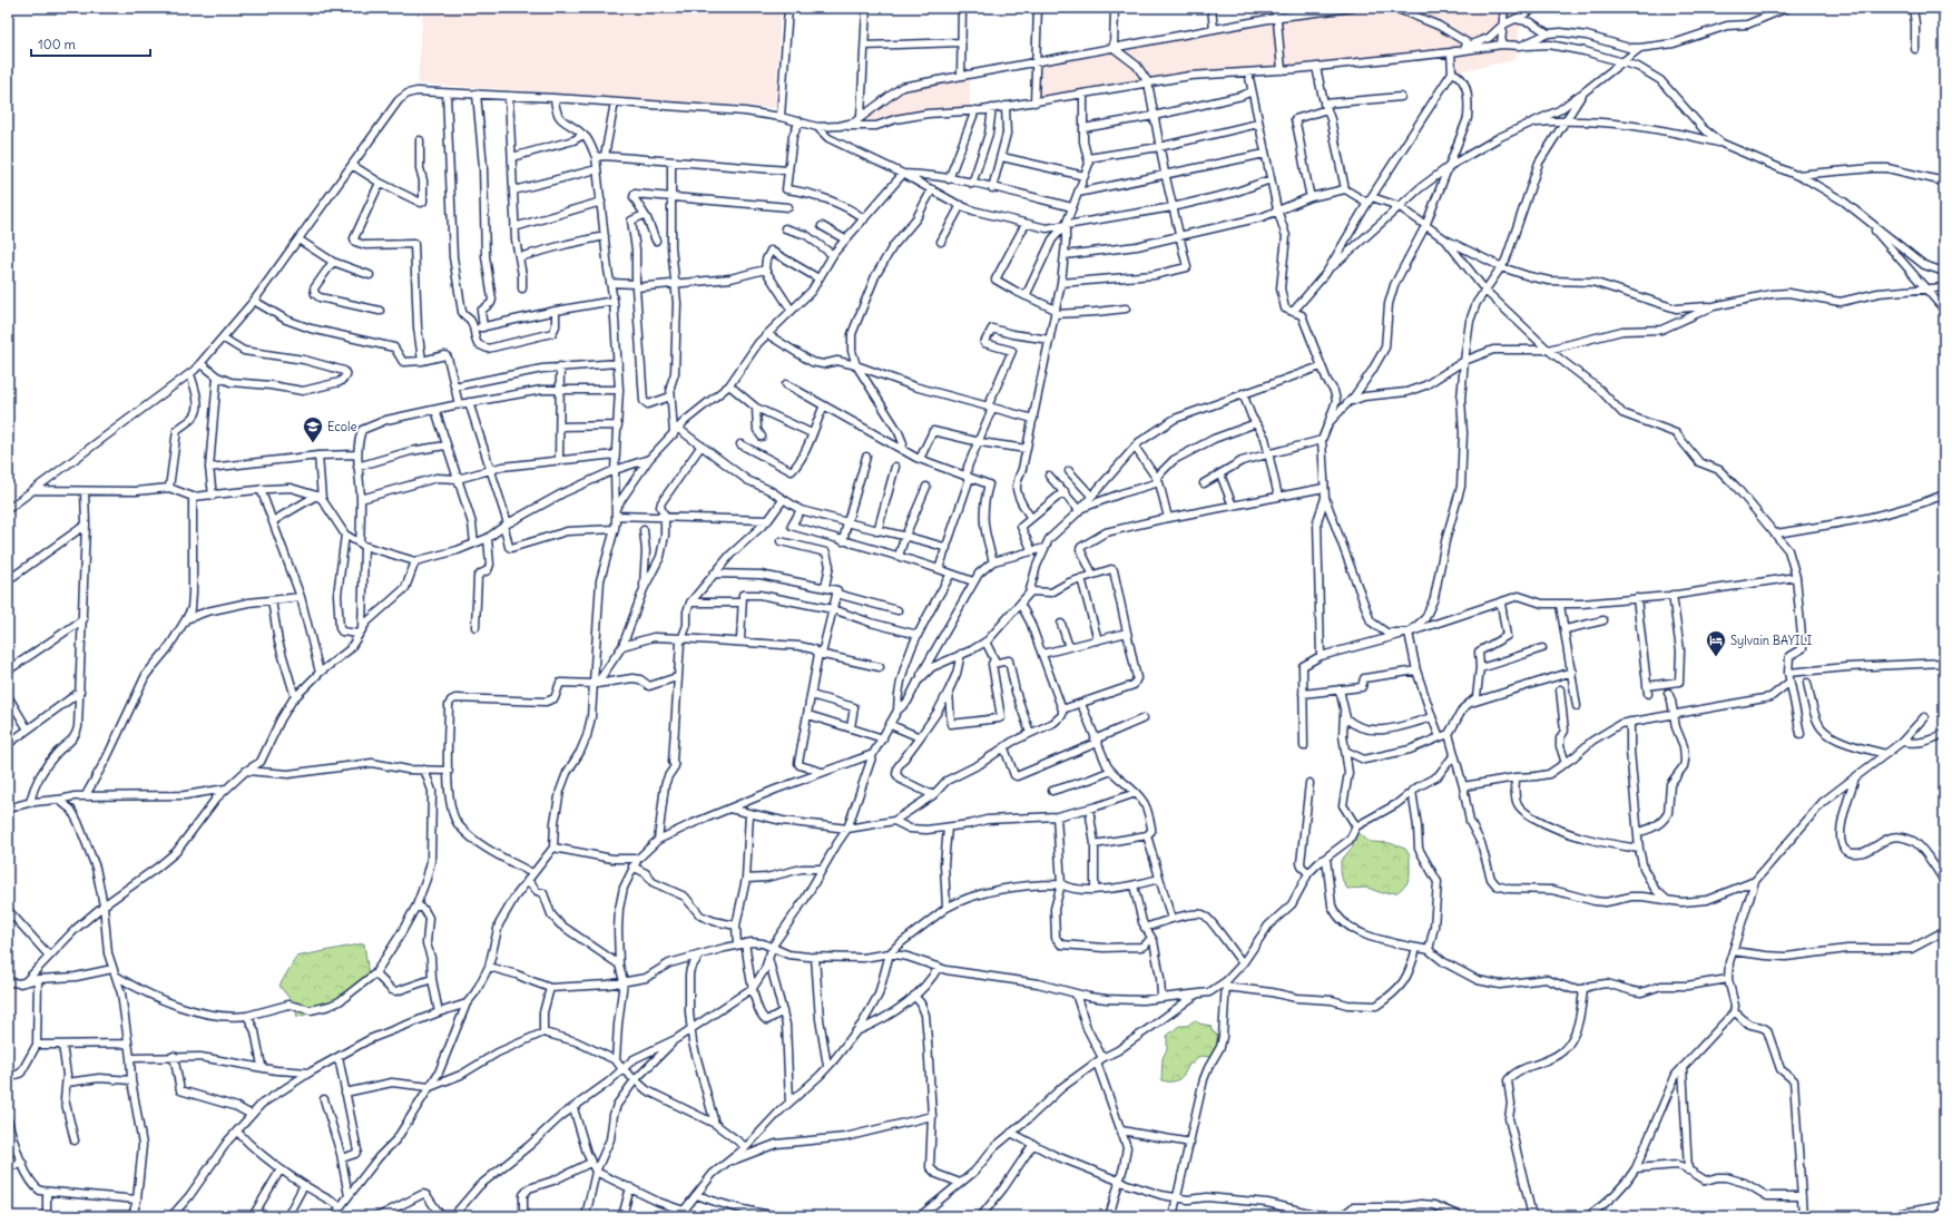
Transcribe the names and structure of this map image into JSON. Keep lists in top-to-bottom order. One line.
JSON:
{"places":{"school or university":["Ecole"],"hotel":["Sylvain BAYILI"]},"scale_bar":"100 m"}
